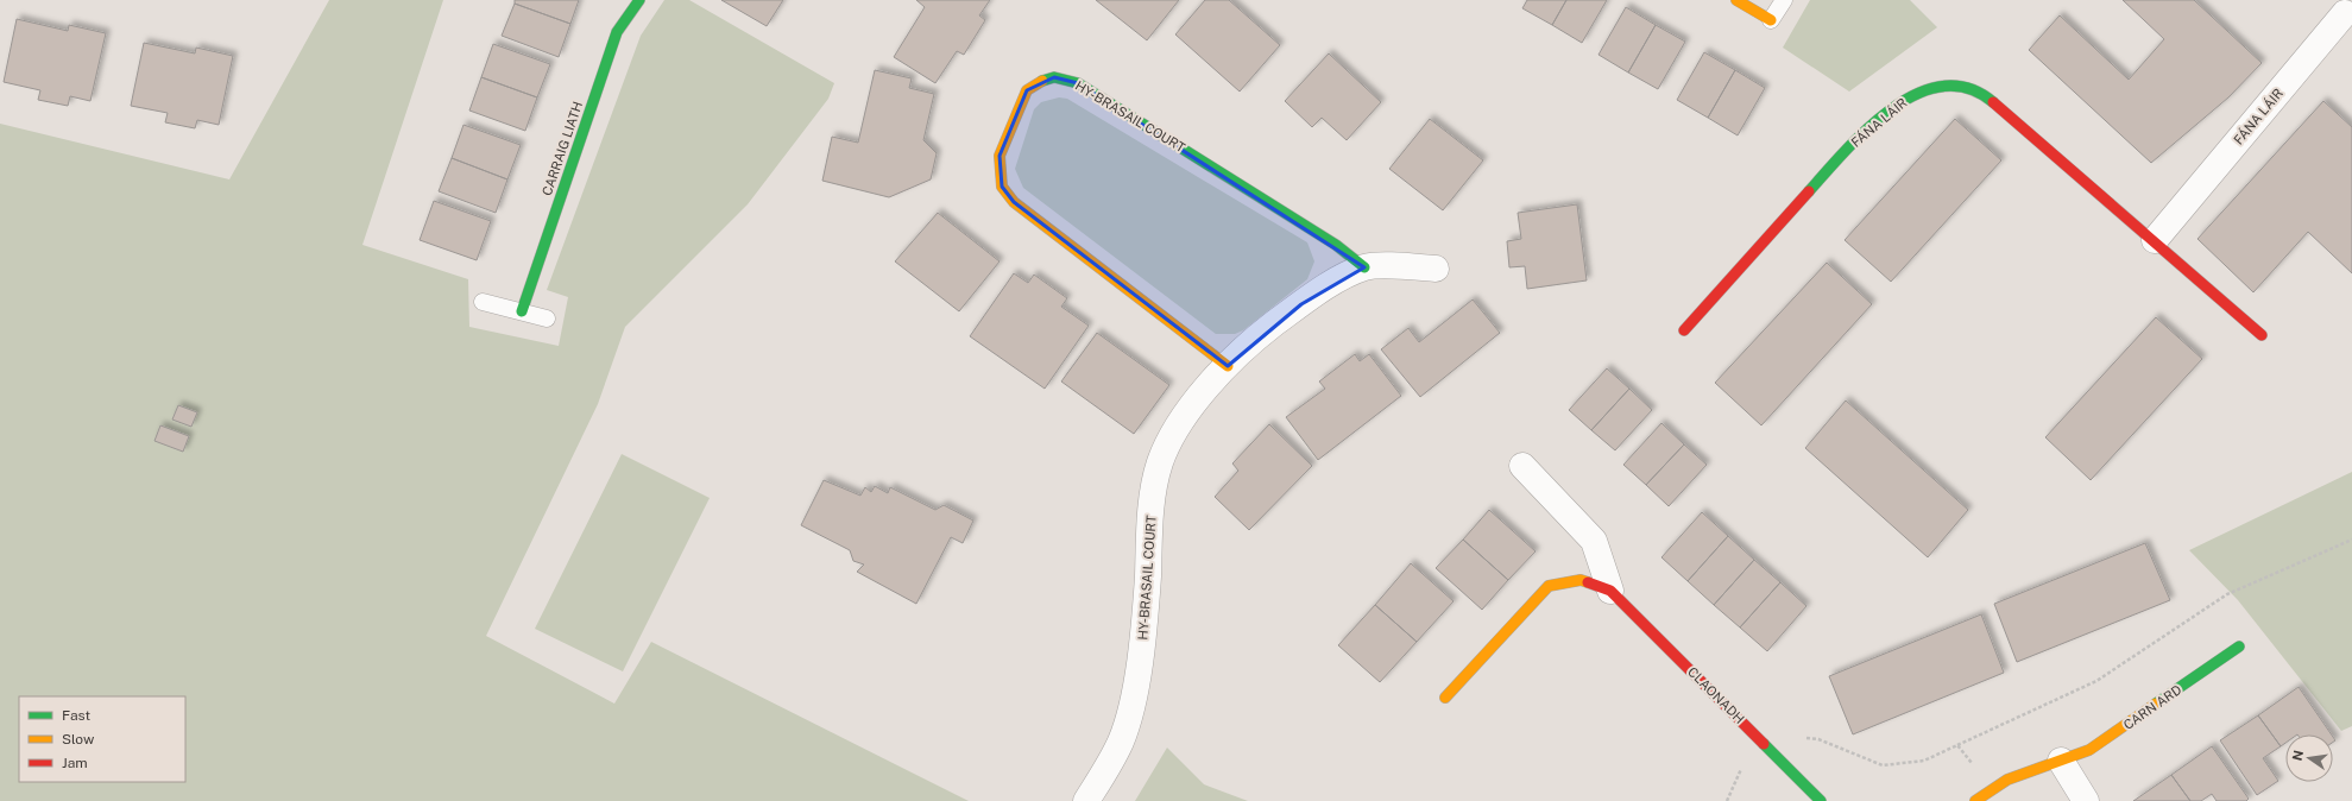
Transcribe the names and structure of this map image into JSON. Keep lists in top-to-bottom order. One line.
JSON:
{"streets":{"street":["HY-BRASAIL COURT","FÁNA LÁIR","CARRAIG LIATH","CLAONADH","CARN ARD"]},"legend":["Fast","Slow","Jam"],"north":"left"}
